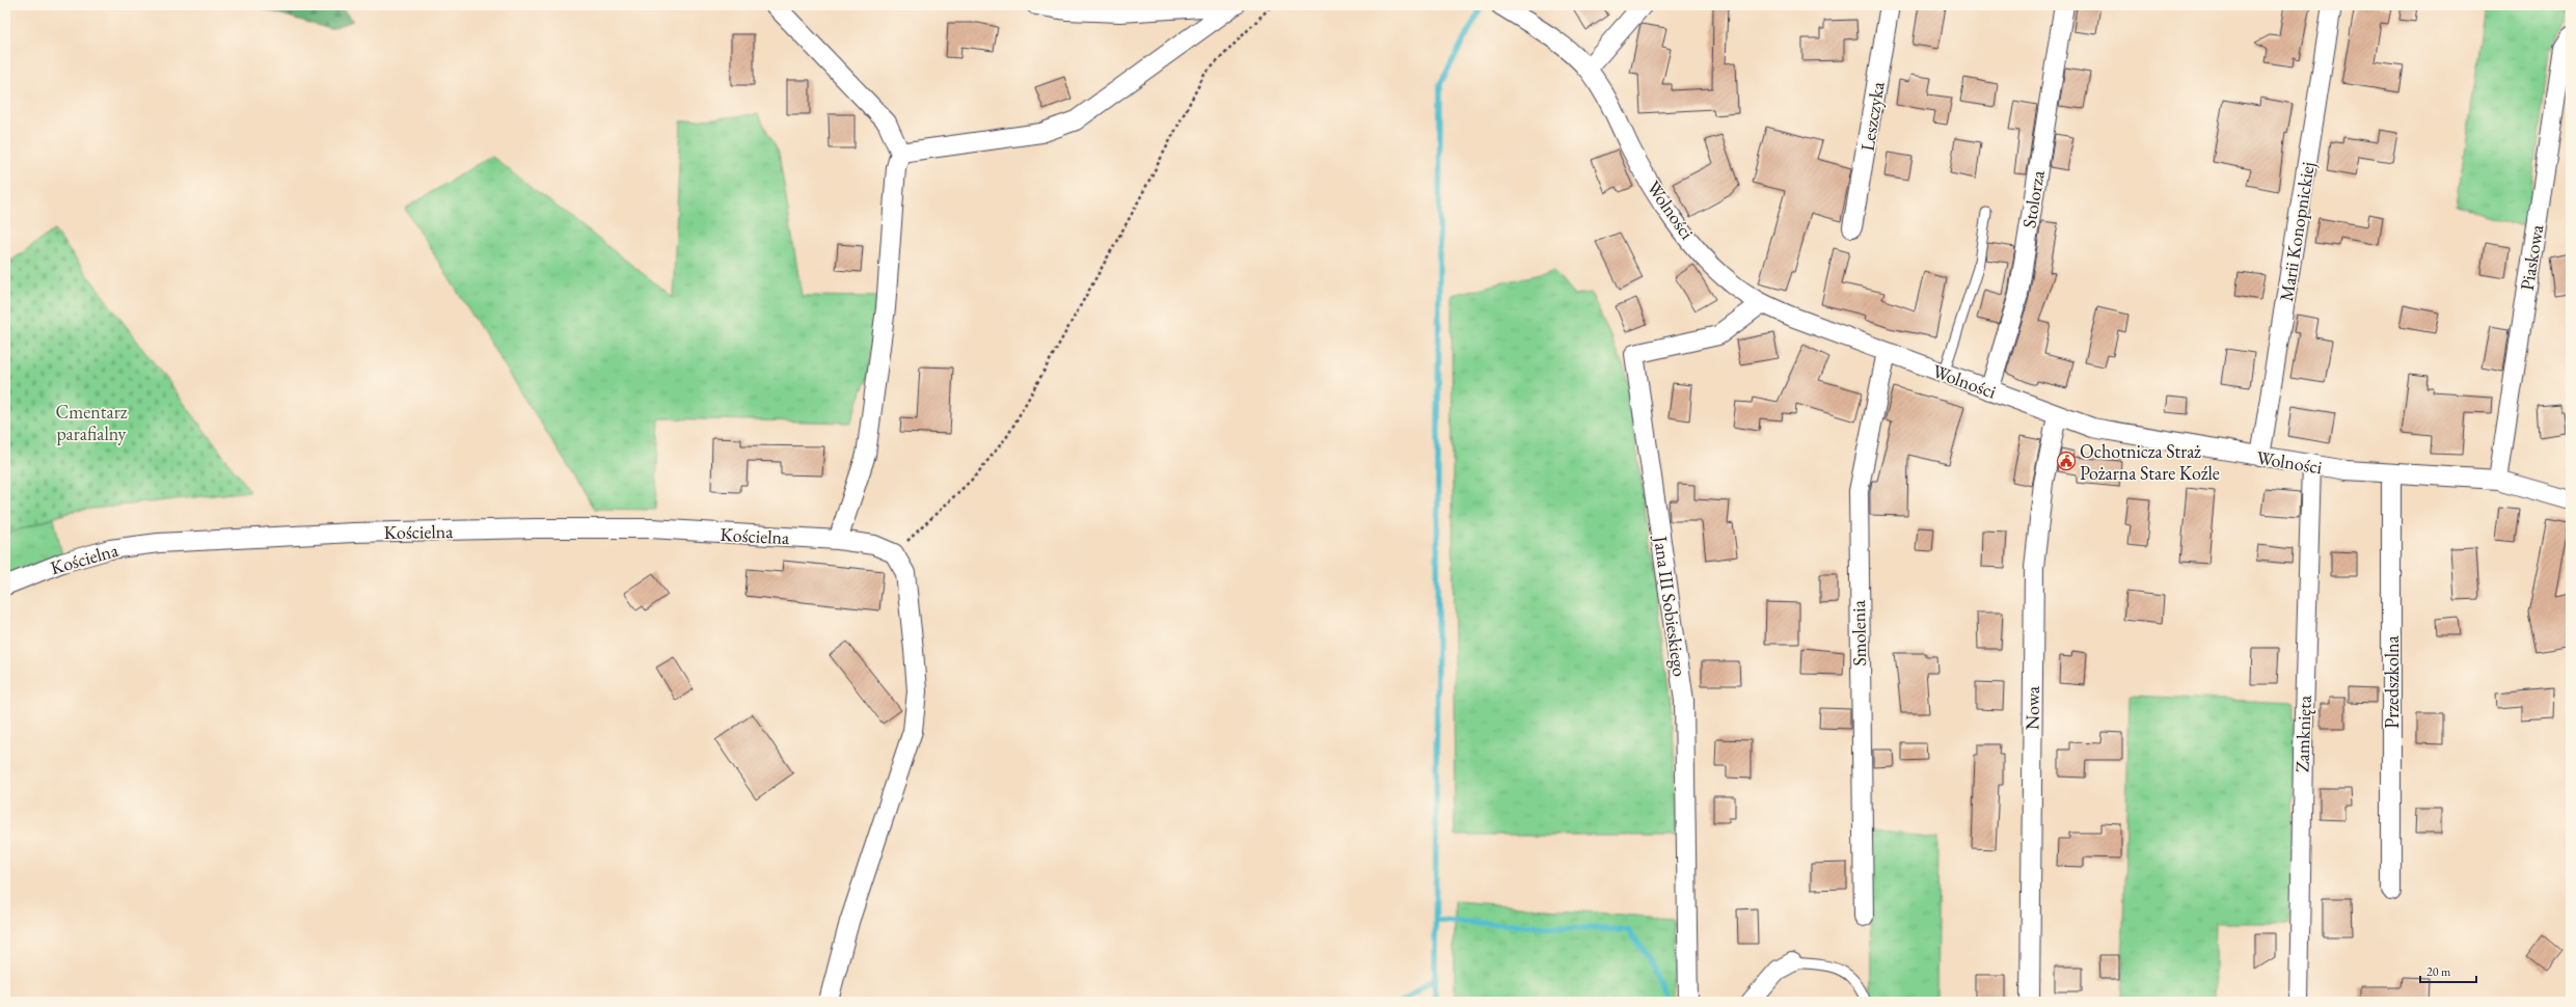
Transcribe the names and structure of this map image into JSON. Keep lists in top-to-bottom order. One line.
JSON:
{"streets":{"street":["Leszczyka","Stolorza","Wolności","Marii Konopnickiej","Piaskowa","Kościelna","Jana III Sobieskiego","Smolenia","Przedszkolna","Nowa","Zamknięta"]},"crossings":[["Stolorza","Wolności"],["Wolności","Marii Konopnickiej"],["Wolności","Piaskowa"],["Wolności","Jana III Sobieskiego"],["Wolności","Smolenia"],["Wolności","Przedszkolna"],["Wolności","Nowa"],["Wolności","Zamknięta"]],"parks":["Cmentarz parafialny"],"places":{"public building":["Ochotnicza Straż Pożarna Stare Koźle"]},"scale_bar":"20 m"}
